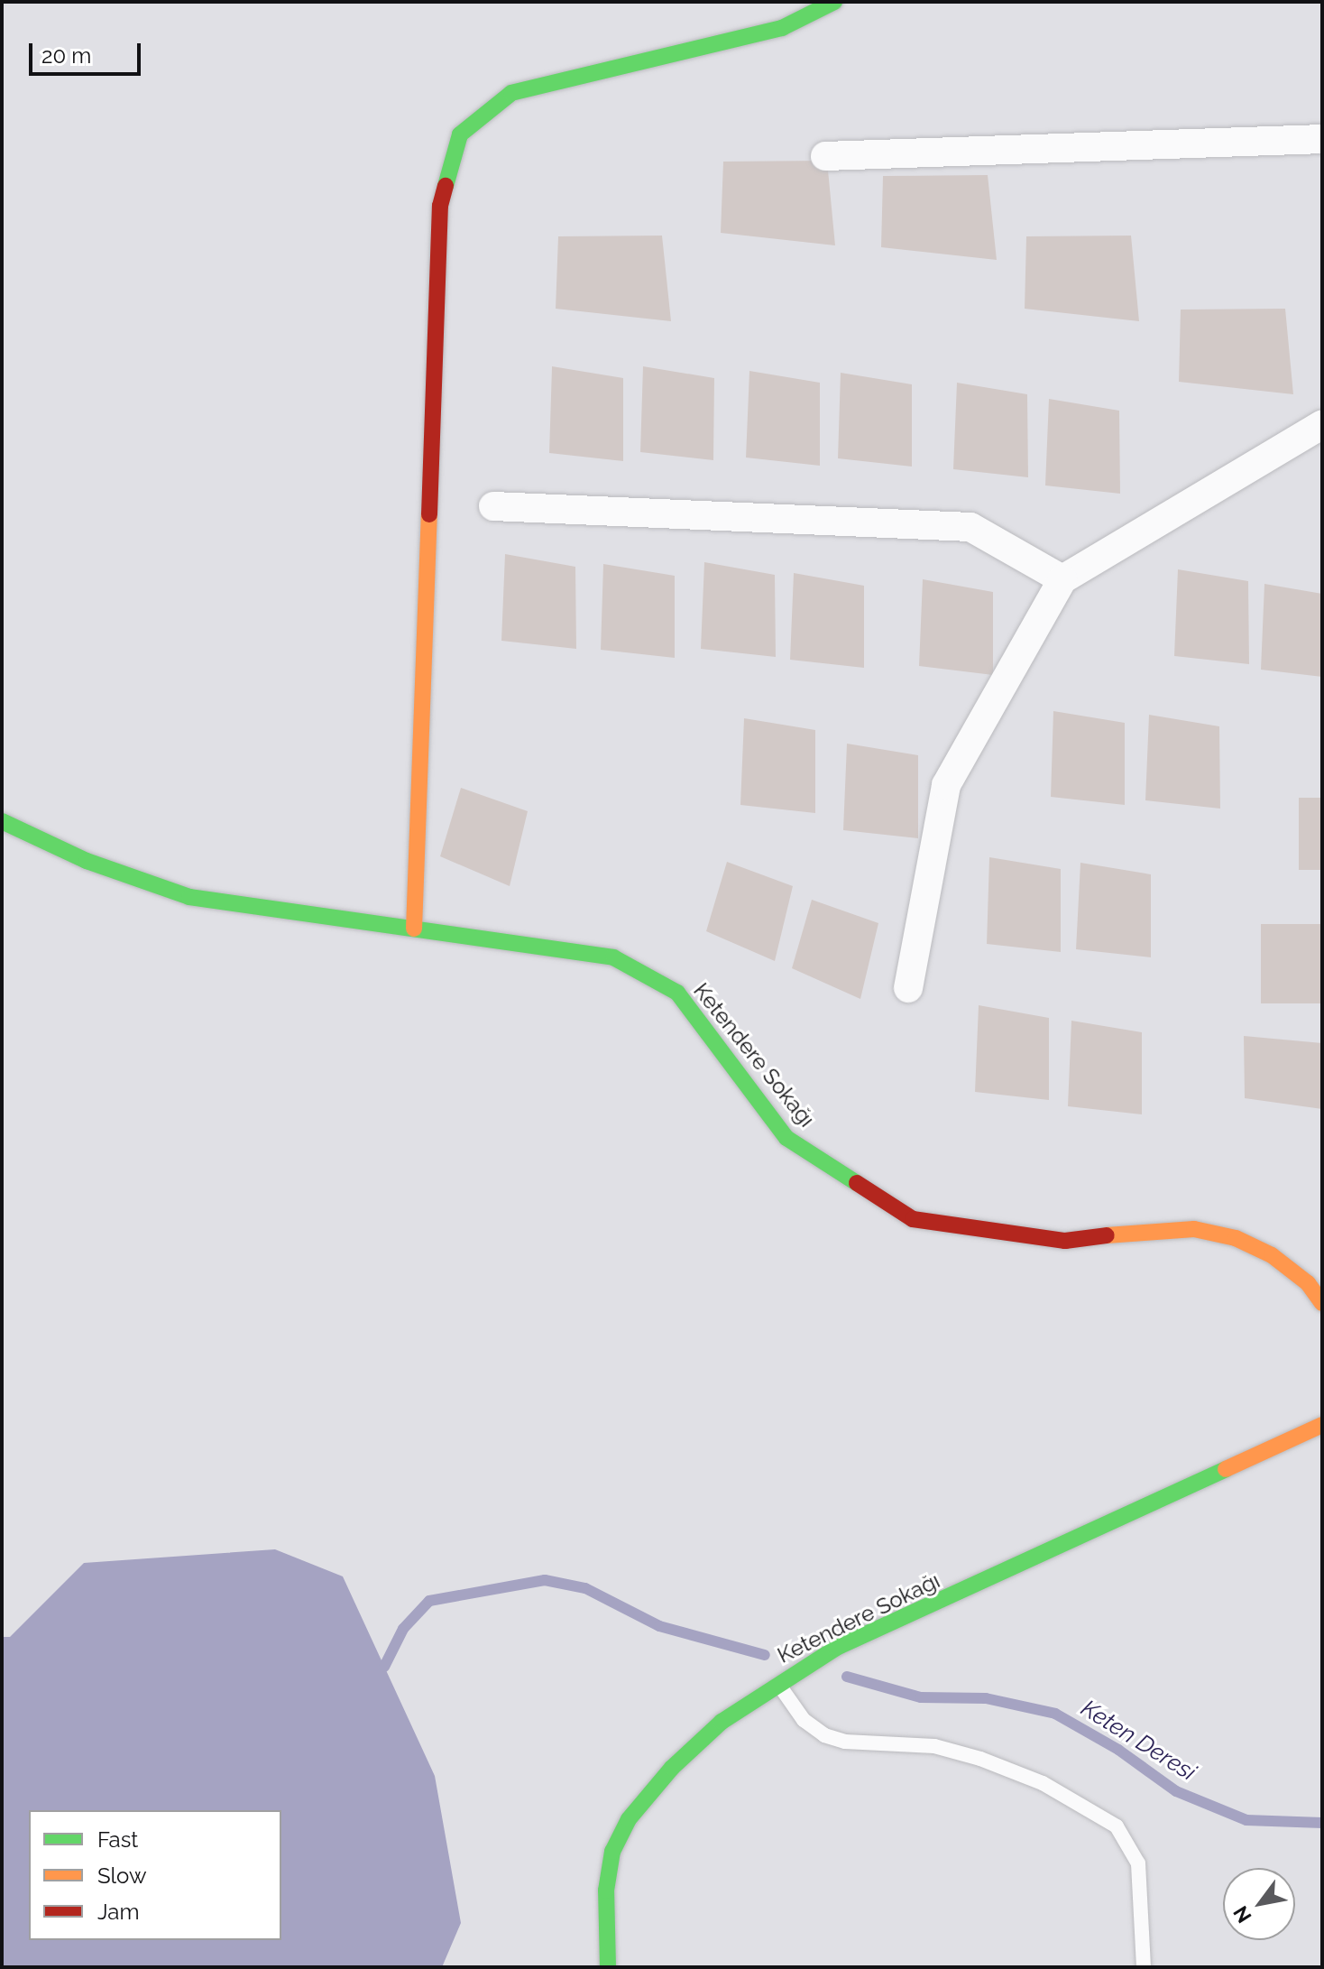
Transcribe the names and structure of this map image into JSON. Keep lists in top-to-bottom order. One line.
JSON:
{"streets":{"street":["Ketendere Sokağı"]},"water":["Keten Deresi"],"legend":["Fast","Slow","Jam"],"scale_bar":"20 m","north":"bottom left"}
